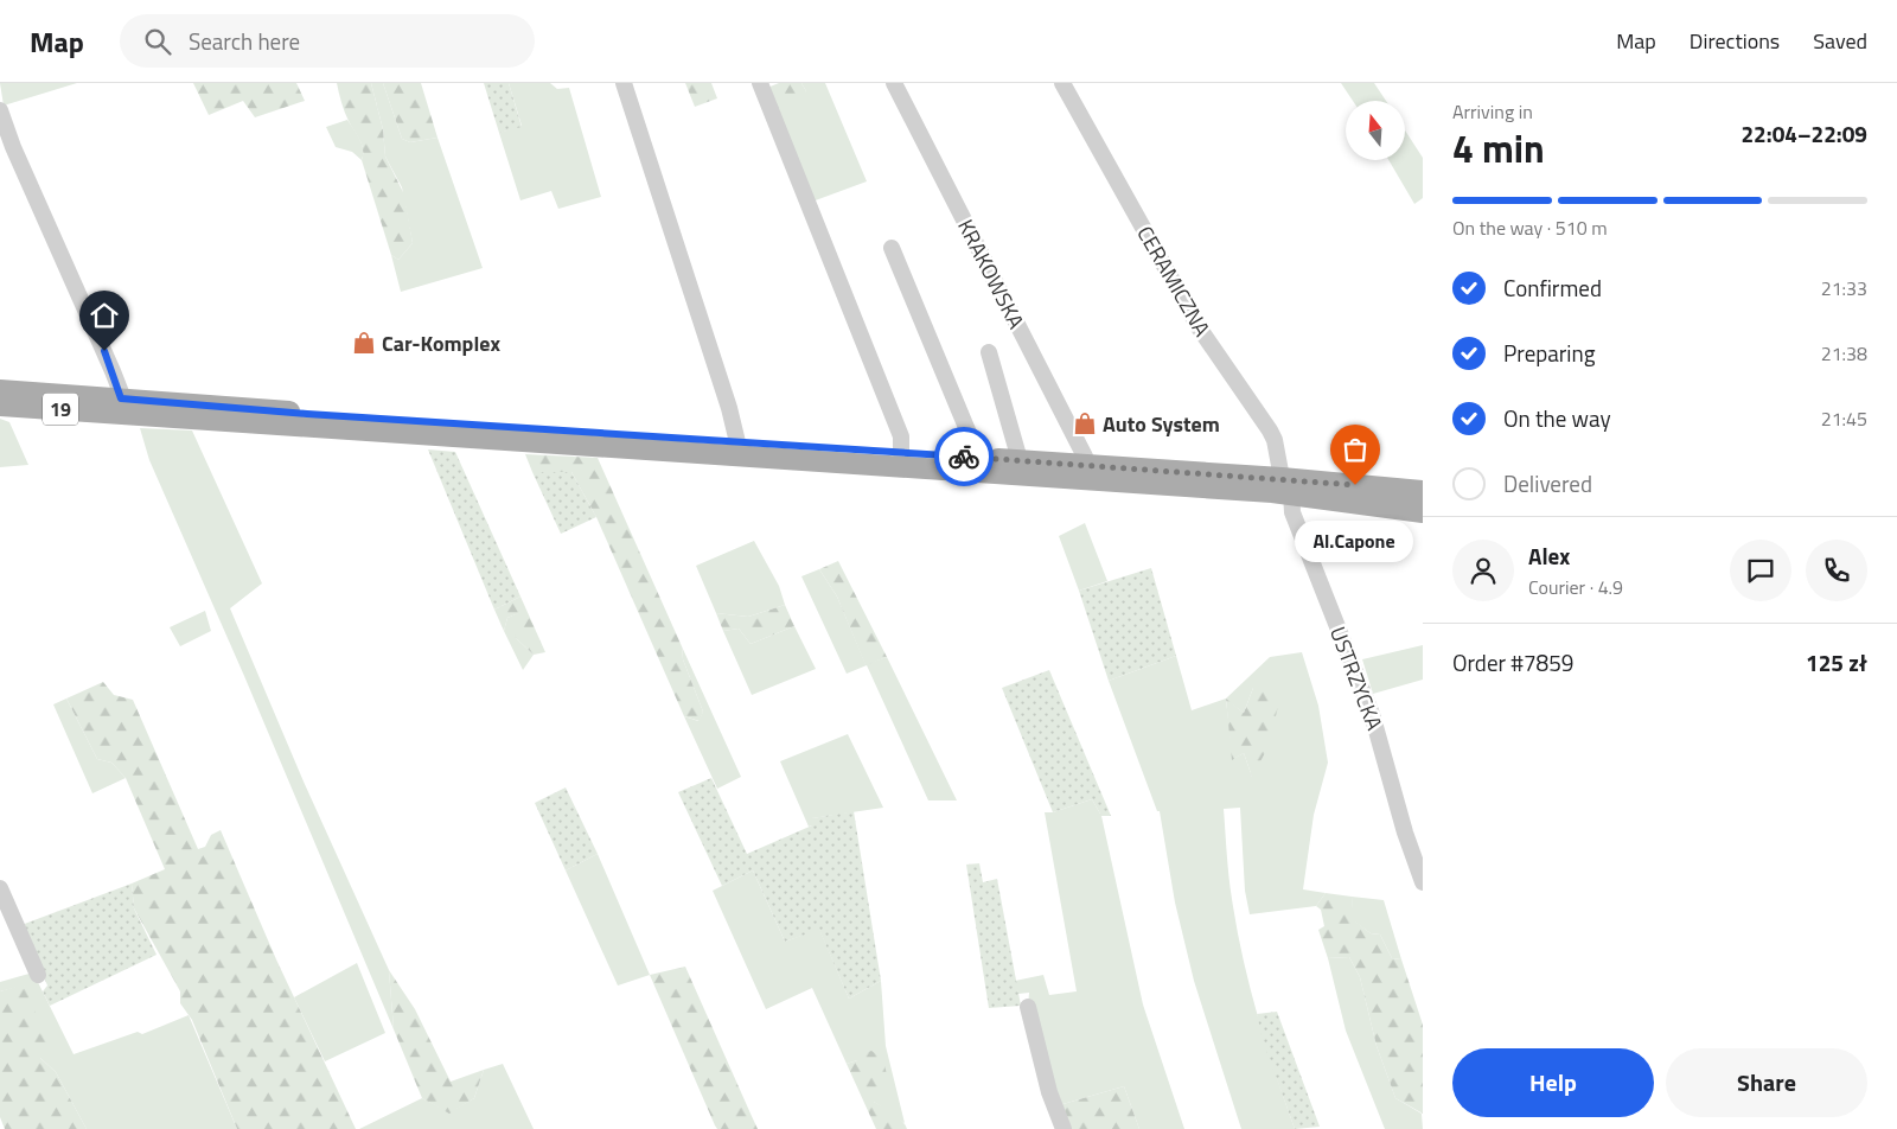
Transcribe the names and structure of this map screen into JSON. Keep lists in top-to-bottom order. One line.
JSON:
{"streets":{"main road":["19"],"street":["KRAKOWSKA","CERAMICZNA","USTRZYCKA"]},"crossings":[["KRAKOWSKA","19"],["CERAMICZNA","19"],["CERAMICZNA","USTRZYCKA"],["19","USTRZYCKA"]],"places":{"shop":["Car-Komplex","Auto System"],"other":["Al.Capone"]},"north":"top","page":{"header":"Map","search":"Search here","nav":["Map","Directions","Saved"],"heading":["4 min","Arriving in","22:04–22:09"],"panel":["Alex","Courier · 4.9","Order #7859","125 zł"],"bar":"On the way · 510 m","list":[["Confirmed","21:33"],["Preparing","21:38"],["On the way","21:45"],"Delivered"],"bubble":"Al.Capone","buttons":["Help","Share"]}}
